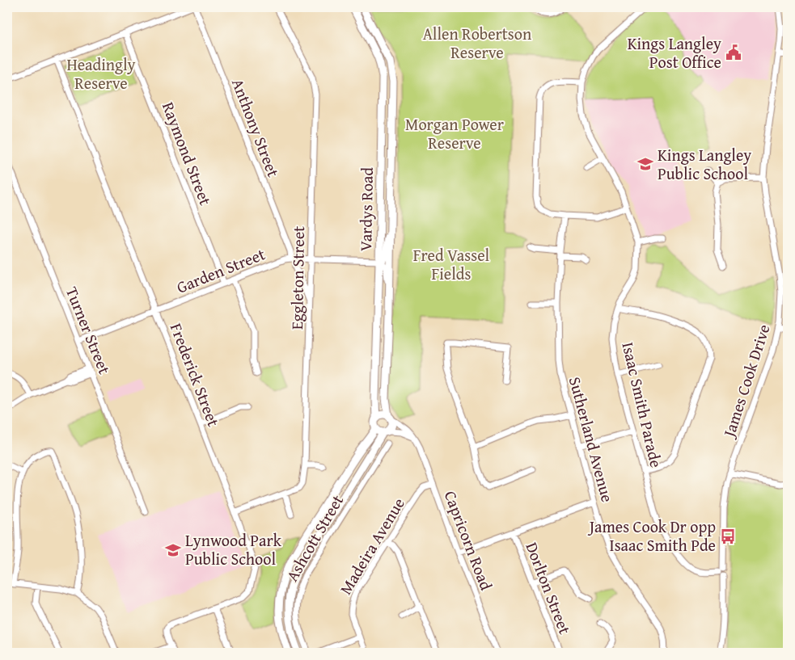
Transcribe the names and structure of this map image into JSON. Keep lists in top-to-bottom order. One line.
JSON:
{"streets":{"main road":["Vardys Road"],"street":["Anthony Street","Raymond Street","Garden Street","Eggleton Street","Turner Street","Frederick Street","James Cook Drive","Isaac Smith Parade","Sutherland Avenue","Ashcott Street","Capricorn Road","Madeira Avenue","Dorlton Street"]},"crossings":[["Anthony Street","Garden Street"],["Anthony Street","Eggleton Street"],["Raymond Street","Garden Street"],["Vardys Road","Garden Street"],["Vardys Road","Capricorn Road"],["Garden Street","Eggleton Street"],["Garden Street","Turner Street"],["Garden Street","Frederick Street"],["Eggleton Street","Frederick Street"],["James Cook Drive","Isaac Smith Parade"],["Capricorn Road","Madeira Avenue"]],"parks":["Allen Robertson Reserve","Headingly Reserve","Morgan Power Reserve","Fred Vassel Fields"],"places":{"public building":["Kings Langley Post Office"],"school or university":["Kings Langley Public School","Lynwood Park Public School"],"bus stop":["James Cook Dr opp Isaac Smith Pde"]}}
